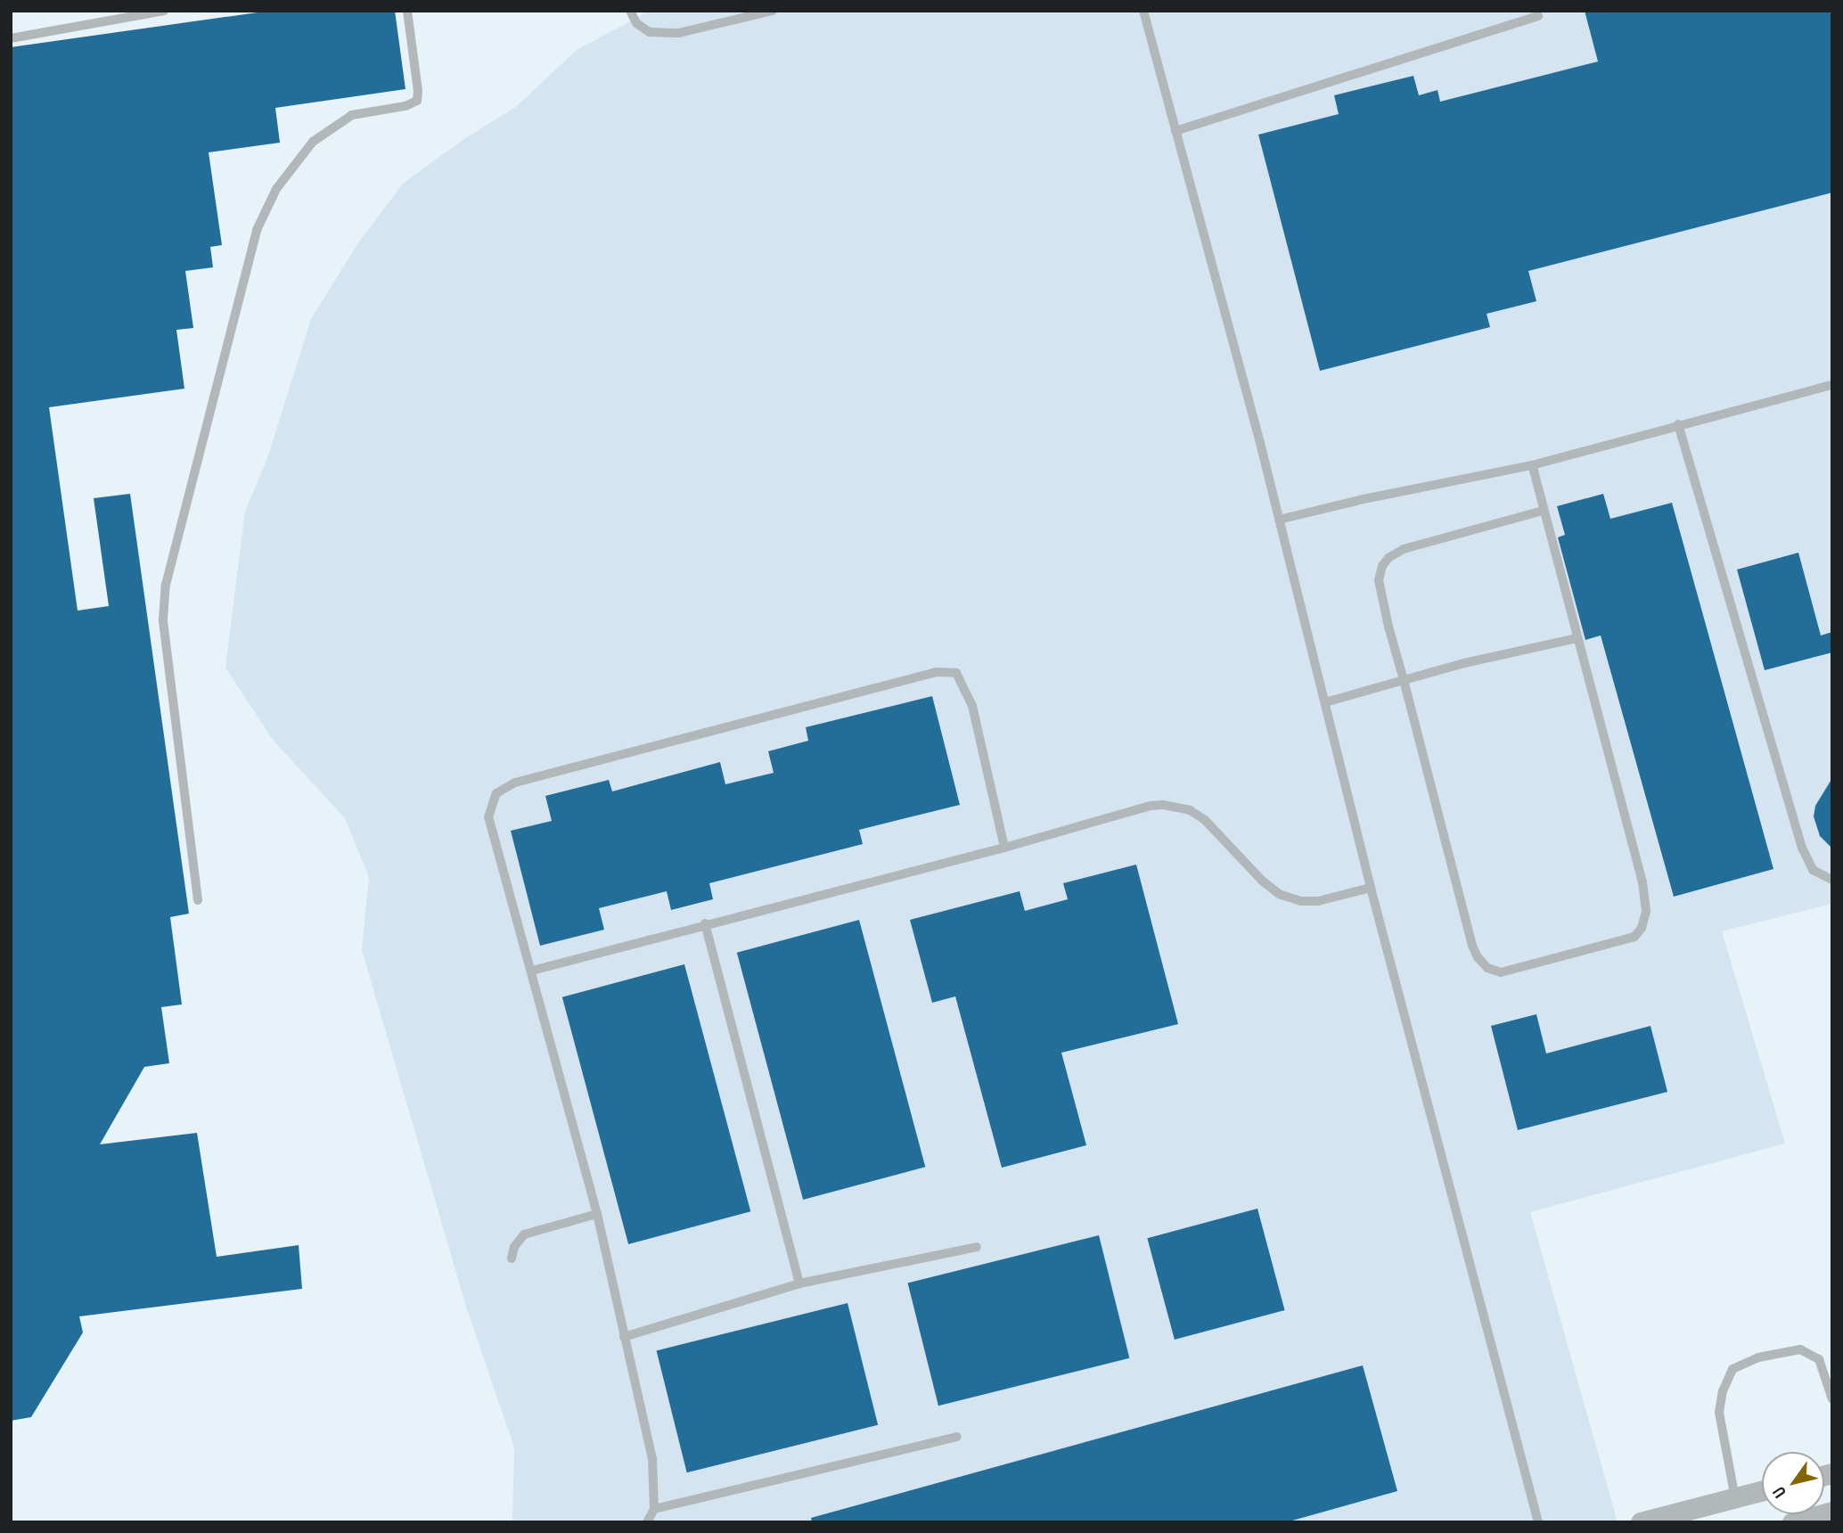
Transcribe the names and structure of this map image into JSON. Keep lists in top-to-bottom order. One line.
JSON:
{"north":"bottom left"}
